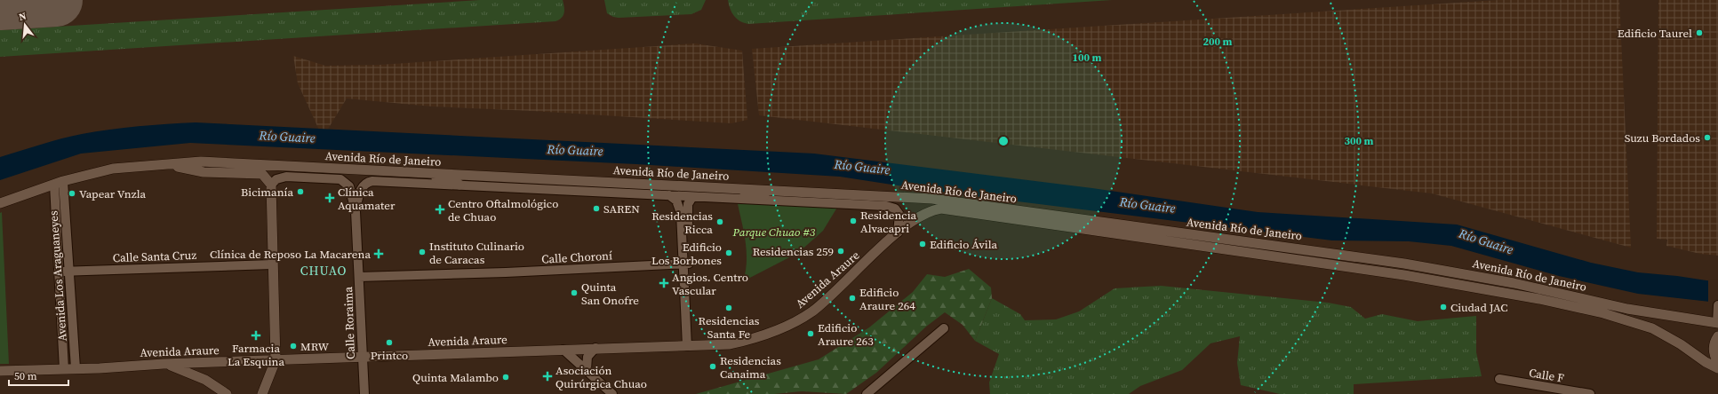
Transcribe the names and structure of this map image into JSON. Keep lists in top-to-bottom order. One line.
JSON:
{"streets":{"street":["Avenida Río de Janeiro","Calle Santa Cruz","Calle Choroní","Avenida Los Araguaneyes","Avenida Araure","Calle Roraima","Calle F"]},"crossings":[["Avenida Río de Janeiro","Avenida Los Araguaneyes"],["Avenida Río de Janeiro","Avenida Araure"],["Avenida Río de Janeiro","Calle Roraima"],["Calle Santa Cruz","Avenida Los Araguaneyes"],["Calle Choroní","Calle Roraima"],["Avenida Los Araguaneyes","Avenida Araure"],["Avenida Araure","Calle Roraima"]],"districts":["CHUAO"],"water":["Río Guaire"],"parks":["Parque Chuao #3"],"places":{"other":["Edificio Taurel","Suzu Bordados","Bicimanía","Vapear Vnzla","SAREN","Residencia Alvacapri","Residencias Ricca","Edificio Ávila","Residencias 259","Instituto Culinario de Caracas","Edificio Los Borbones","Quinta San Onofre","Edificio Araure 264","Ciudad JAC","Residencias Santa Fe","Edificio Araure 263","Printco","MRW","Residencias Canaima","Quinta Malambo"],"health":["Clínica Aquamater","Centro Oftalmológico de Chuao","Clínica de Reposo La Macarena","Angios. Centro Vascular","Farmacia La Esquina","Asociación Quirúrgica Chuao"]},"scale_bar":"50 m","north":"top","rings":["200 m","100 m","300 m"]}
